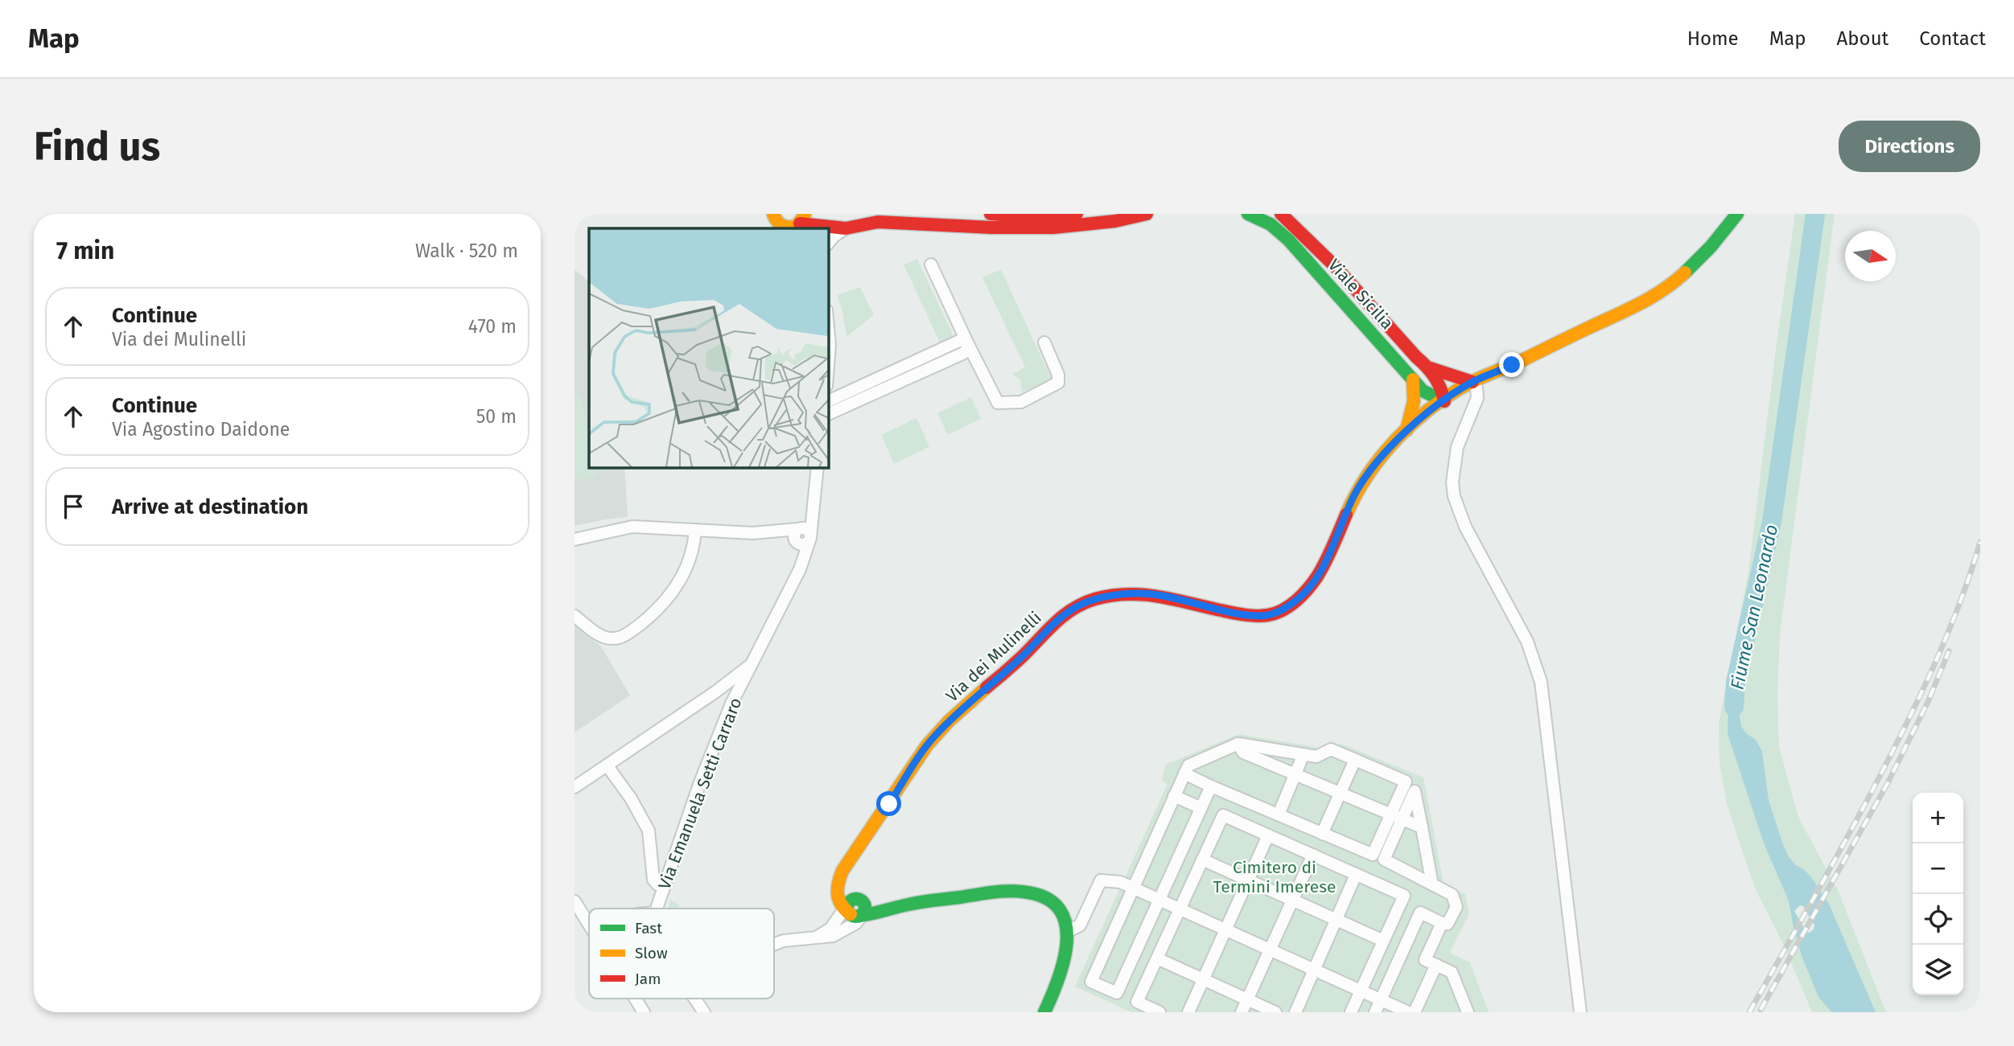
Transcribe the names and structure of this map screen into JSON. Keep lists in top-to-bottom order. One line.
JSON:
{"streets":{"main road":["Viale Sicilia","Via dei Mulinelli"],"street":["Via Emanuela Setti Carraro"]},"crossings":[["Viale Sicilia","Via dei Mulinelli"]],"water":["Fiume San Leonardo"],"parks":["Cimitero di Termini Imerese"],"legend":["Fast","Slow","Jam"],"north":"right","page":{"header":"Map","nav":["Home","Map","About","Contact"],"buttons":"Directions","title":"Find us","heading":["7 min","Walk · 520 m"],"list":[["Continue","Via dei Mulinelli","470 m"],["Continue","Via Agostino Daidone","50 m"],"Arrive at destination"],"map_buttons":["+","−"]}}
